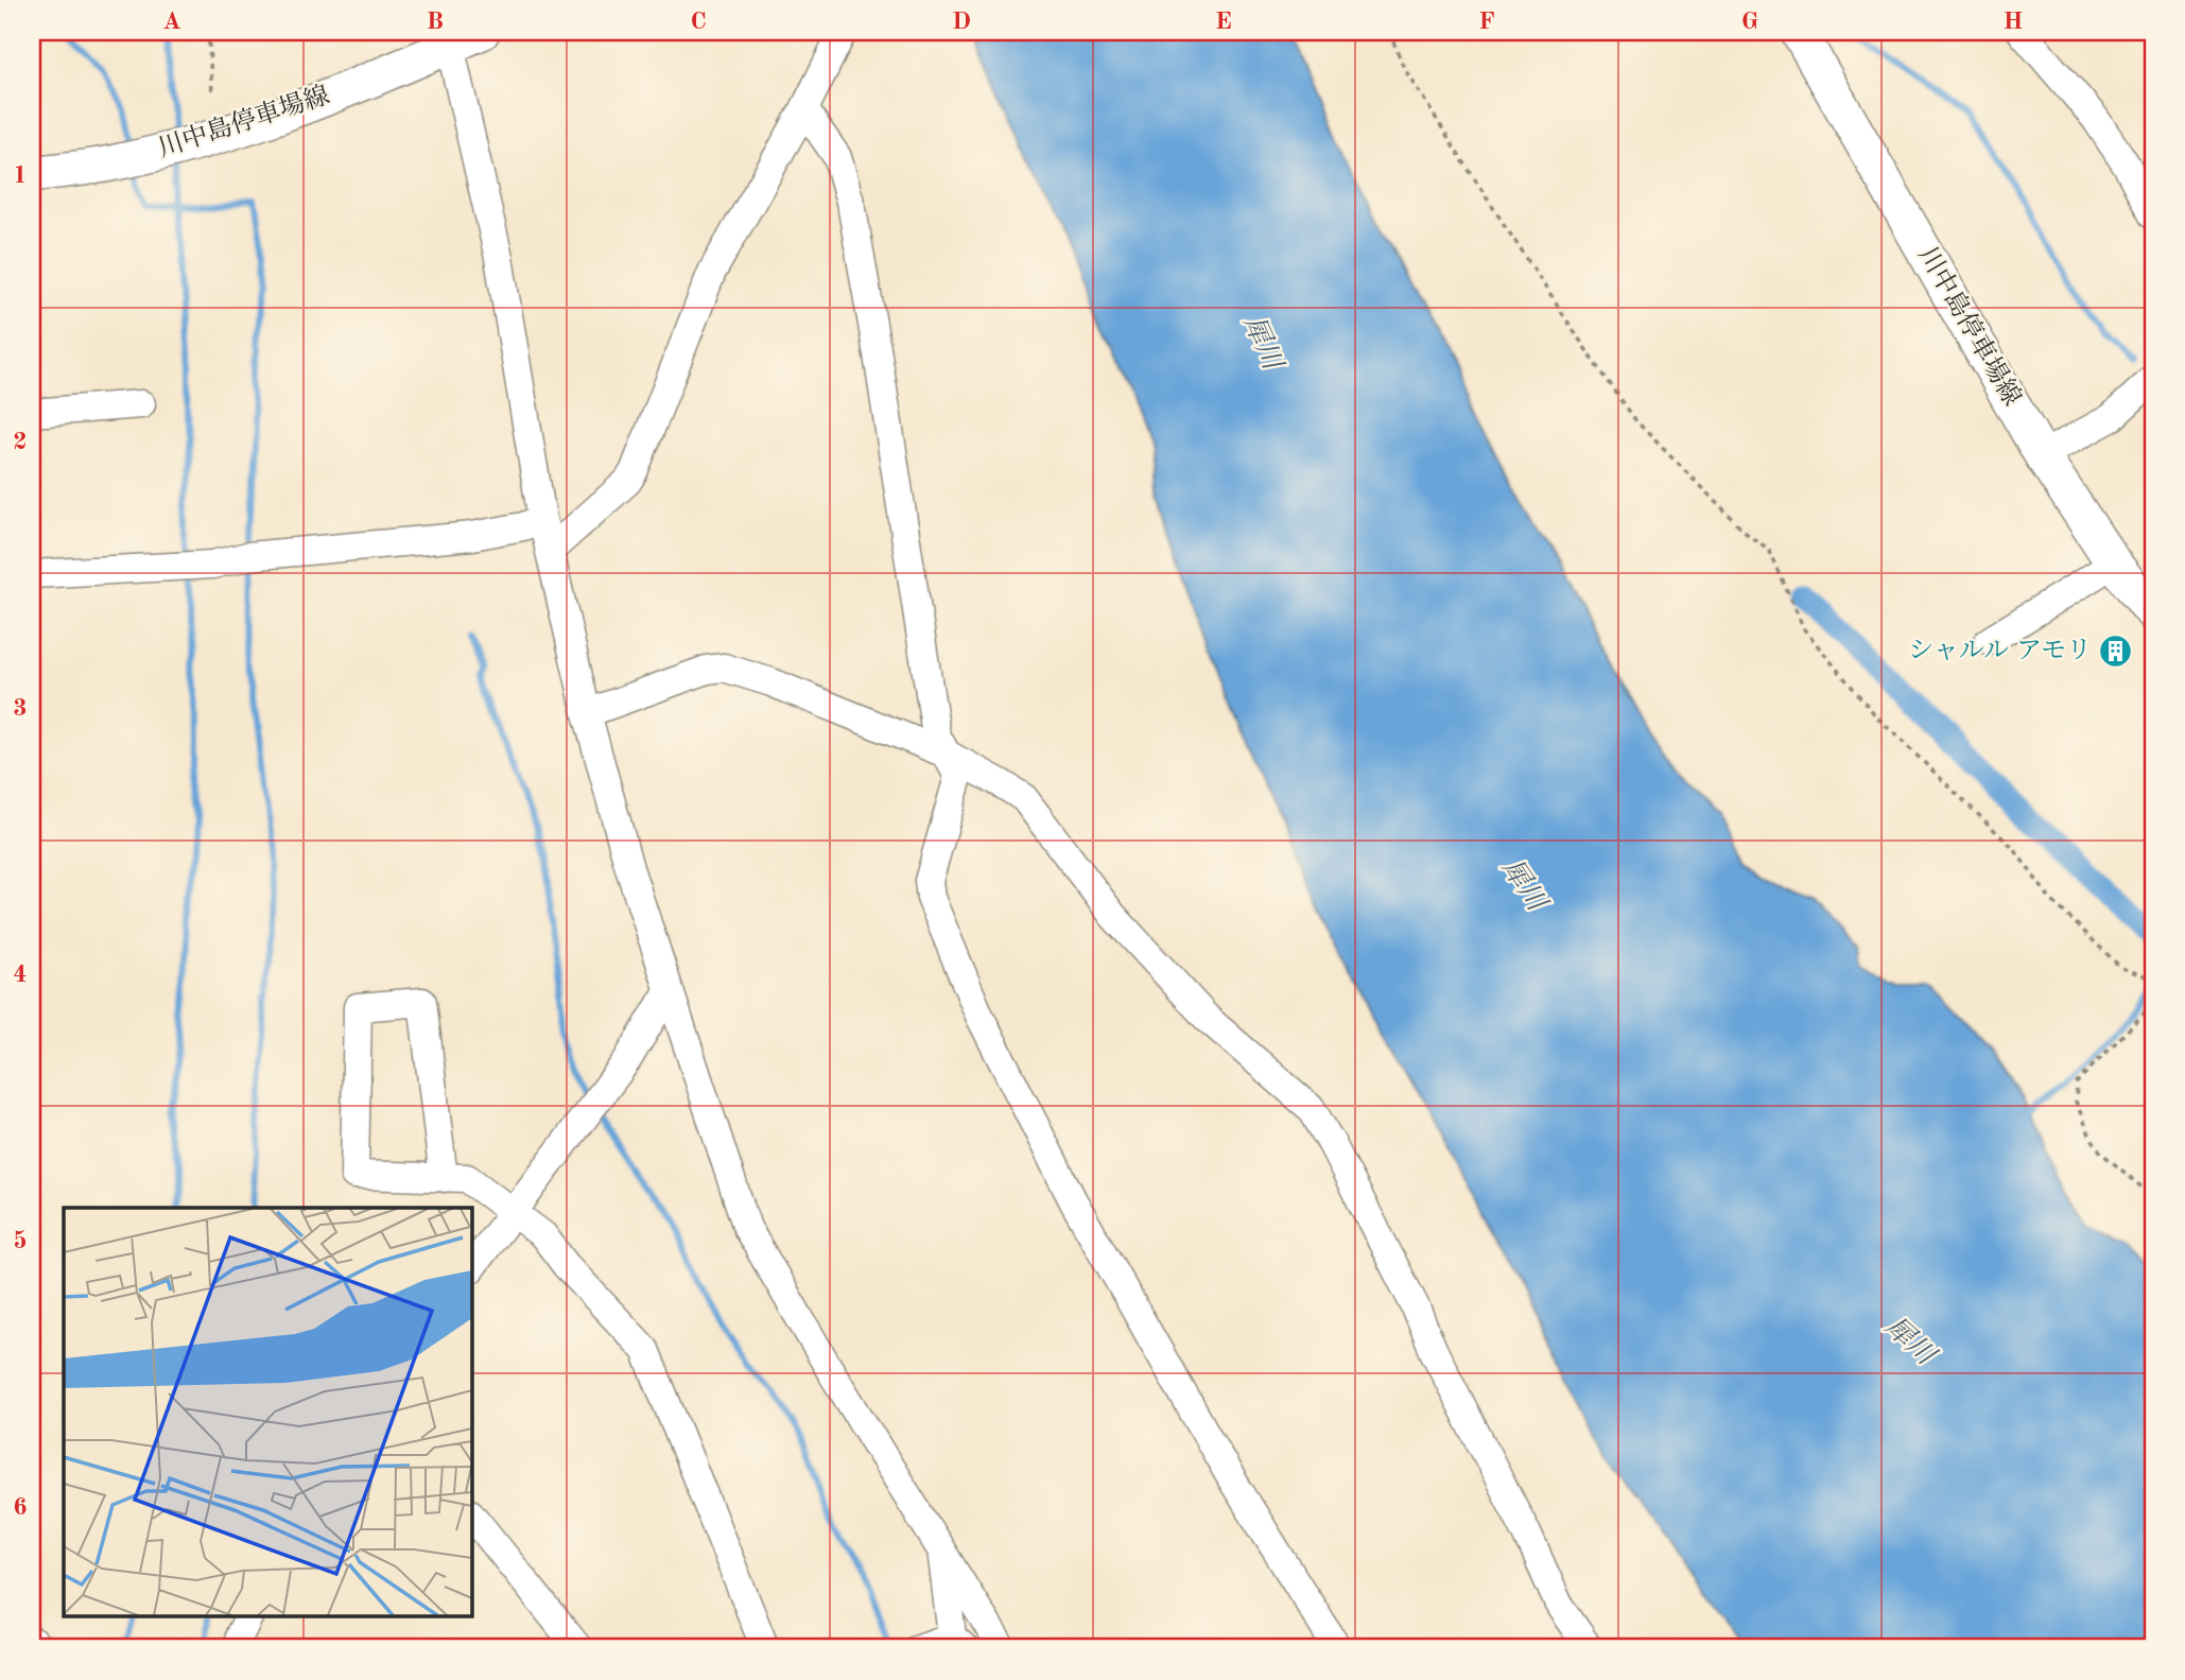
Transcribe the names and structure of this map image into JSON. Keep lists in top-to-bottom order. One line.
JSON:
{"streets":{"main road":["川中島停車場線"]},"water":["犀川"],"places":{"building":["シャルル アモリ"]},"grid":{"columns":["A","B","C","D","E","F","G","H"],"rows":["1","2","3","4","5","6"]}}
